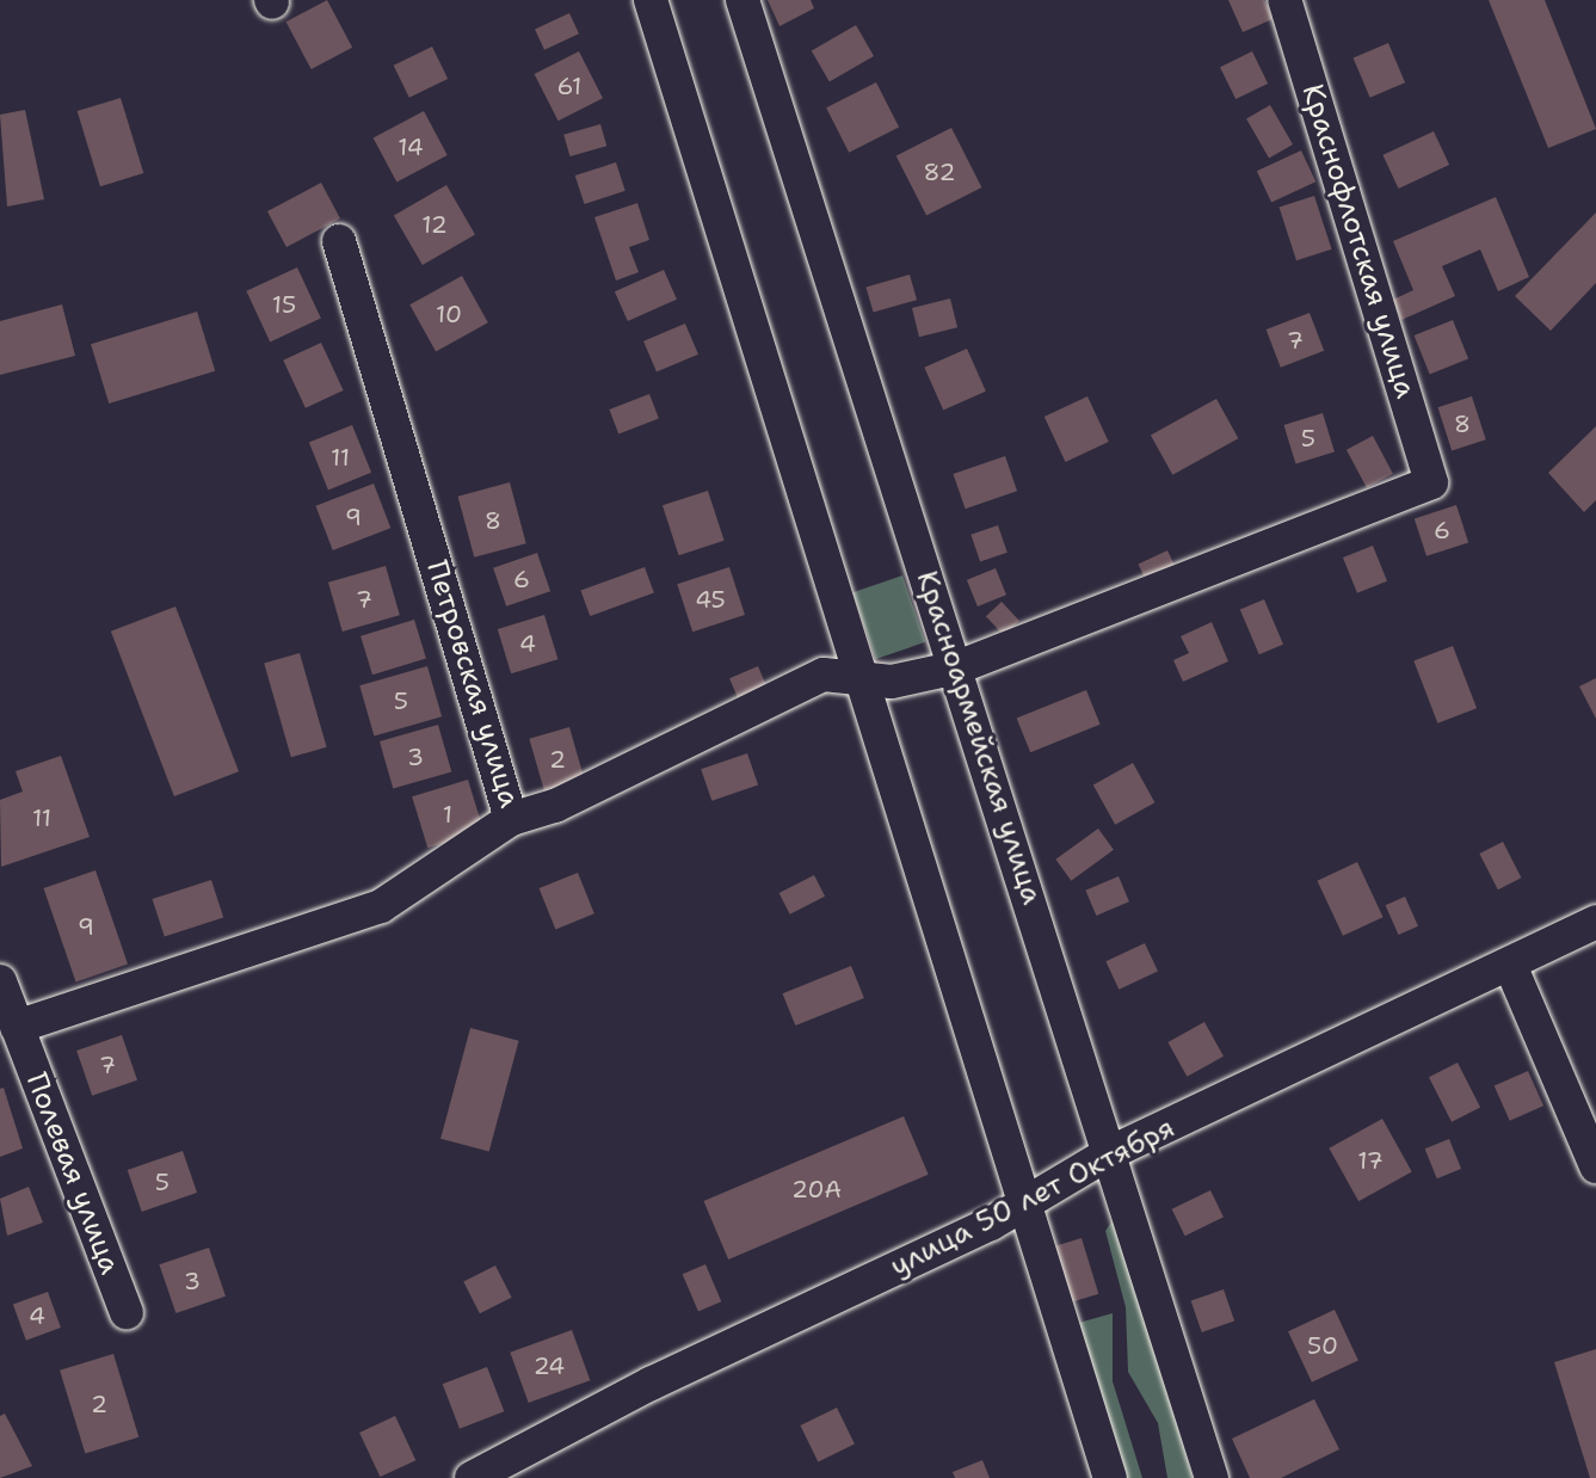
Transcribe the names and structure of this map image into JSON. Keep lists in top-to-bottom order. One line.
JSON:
{"streets":{"street":["Краснофлотская улица","Петровская улица","Красноармейская улица","Полевая улица","улица 50 лет Октября"]},"crossings":[["Краснофлотская улица","Петровская улица"],["Петровская улица","Красноармейская улица"],["Красноармейская улица","улица 50 лет Октября"]],"house_numbers":["61","14","82","12","15","10","7","8","5","11","9","8","6","6","7","45","4","5","3","2","1","11","9","7","17","5","20А","3","4","50","24","2"]}
